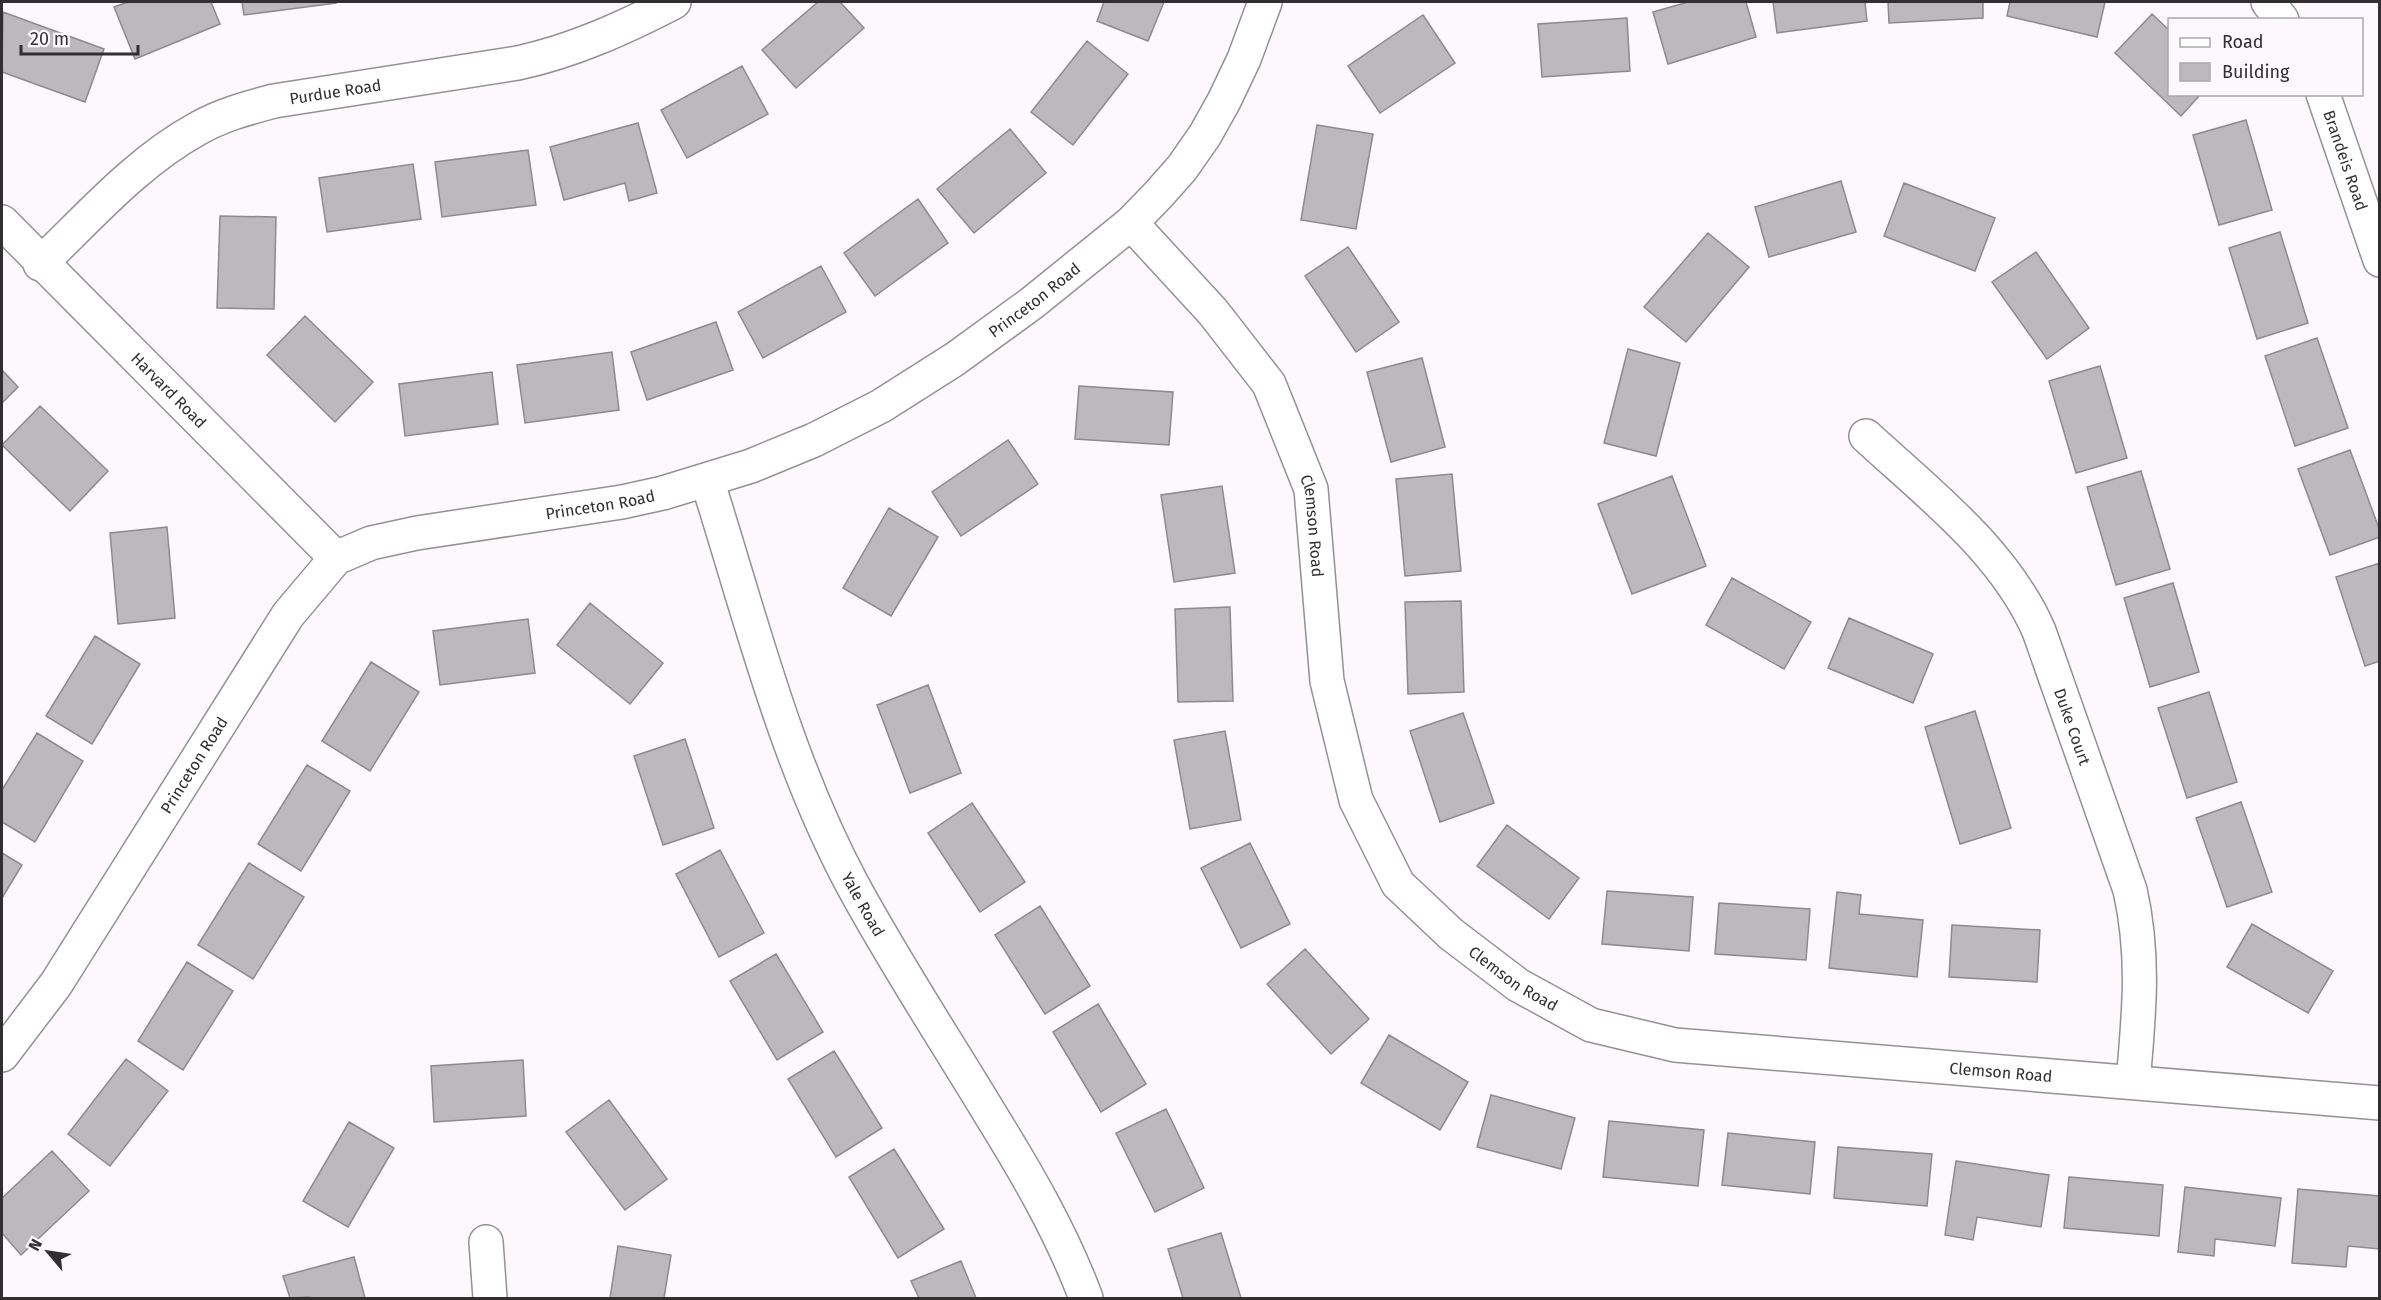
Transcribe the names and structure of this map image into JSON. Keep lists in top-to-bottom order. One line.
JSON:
{"streets":{"street":["Purdue Road","Brandeis Road","Princeton Road","Harvard Road","Clemson Road","Duke Court","Yale Road"]},"crossings":[["Purdue Road","Harvard Road"],["Princeton Road","Harvard Road"],["Princeton Road","Clemson Road"],["Princeton Road","Yale Road"],["Clemson Road","Duke Court"]],"legend":["Road","Building"],"scale_bar":"20 m","north":"top left"}
